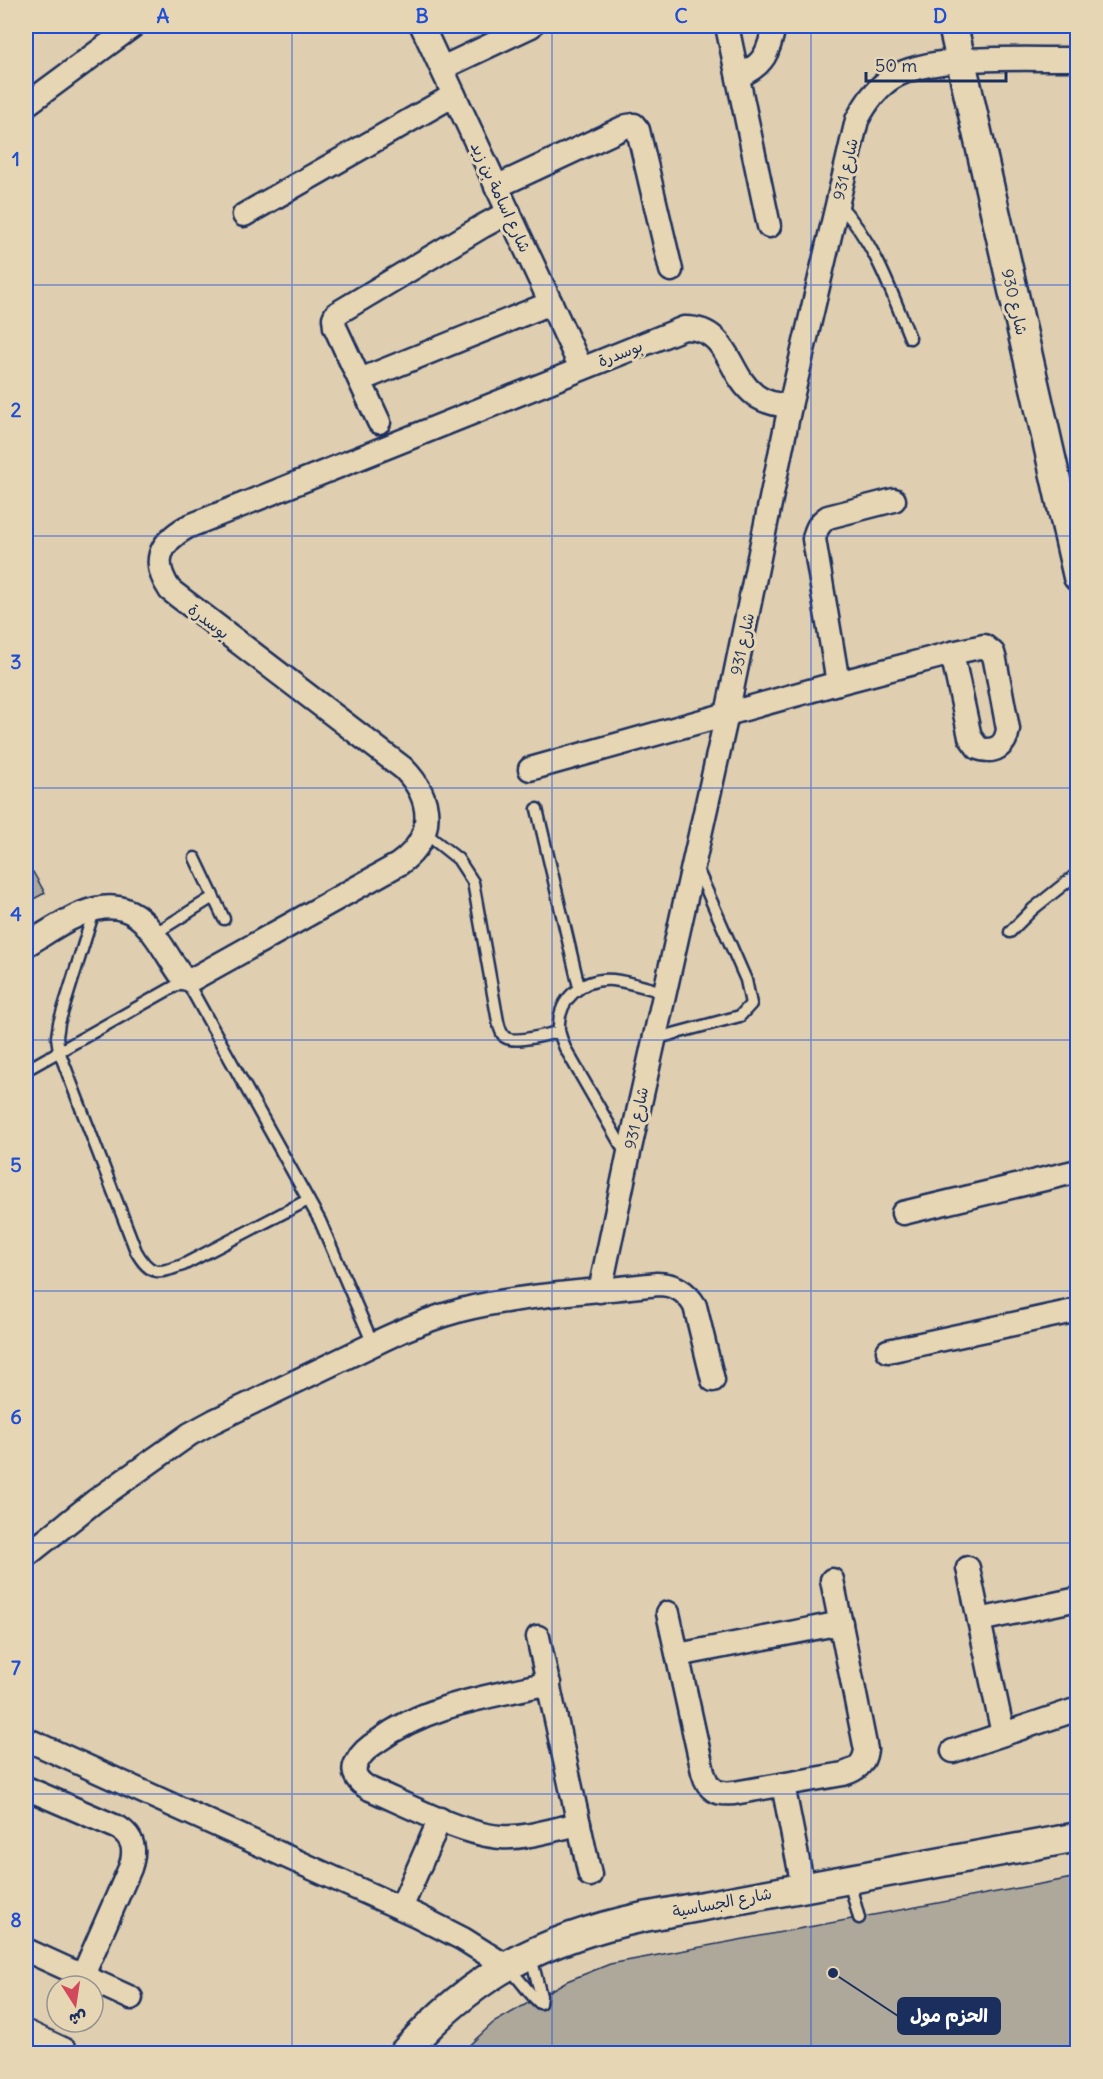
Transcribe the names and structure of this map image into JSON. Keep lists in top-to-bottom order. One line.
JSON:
{"streets":{"street":["شارع 931","شارع اسامة بن زيد","شارع 930","بوسدرة","شارع الجساسية"]},"crossings":[["شارع 931","شارع 930"],["شارع 931","بوسدرة"],["شارع اسامة بن زيد","بوسدرة"]],"places":["الحزم مول"],"scale_bar":"50 m","north":"bottom","grid":{"columns":["A","B","C","D"],"rows":["1","2","3","4","5","6","7","8"]}}
